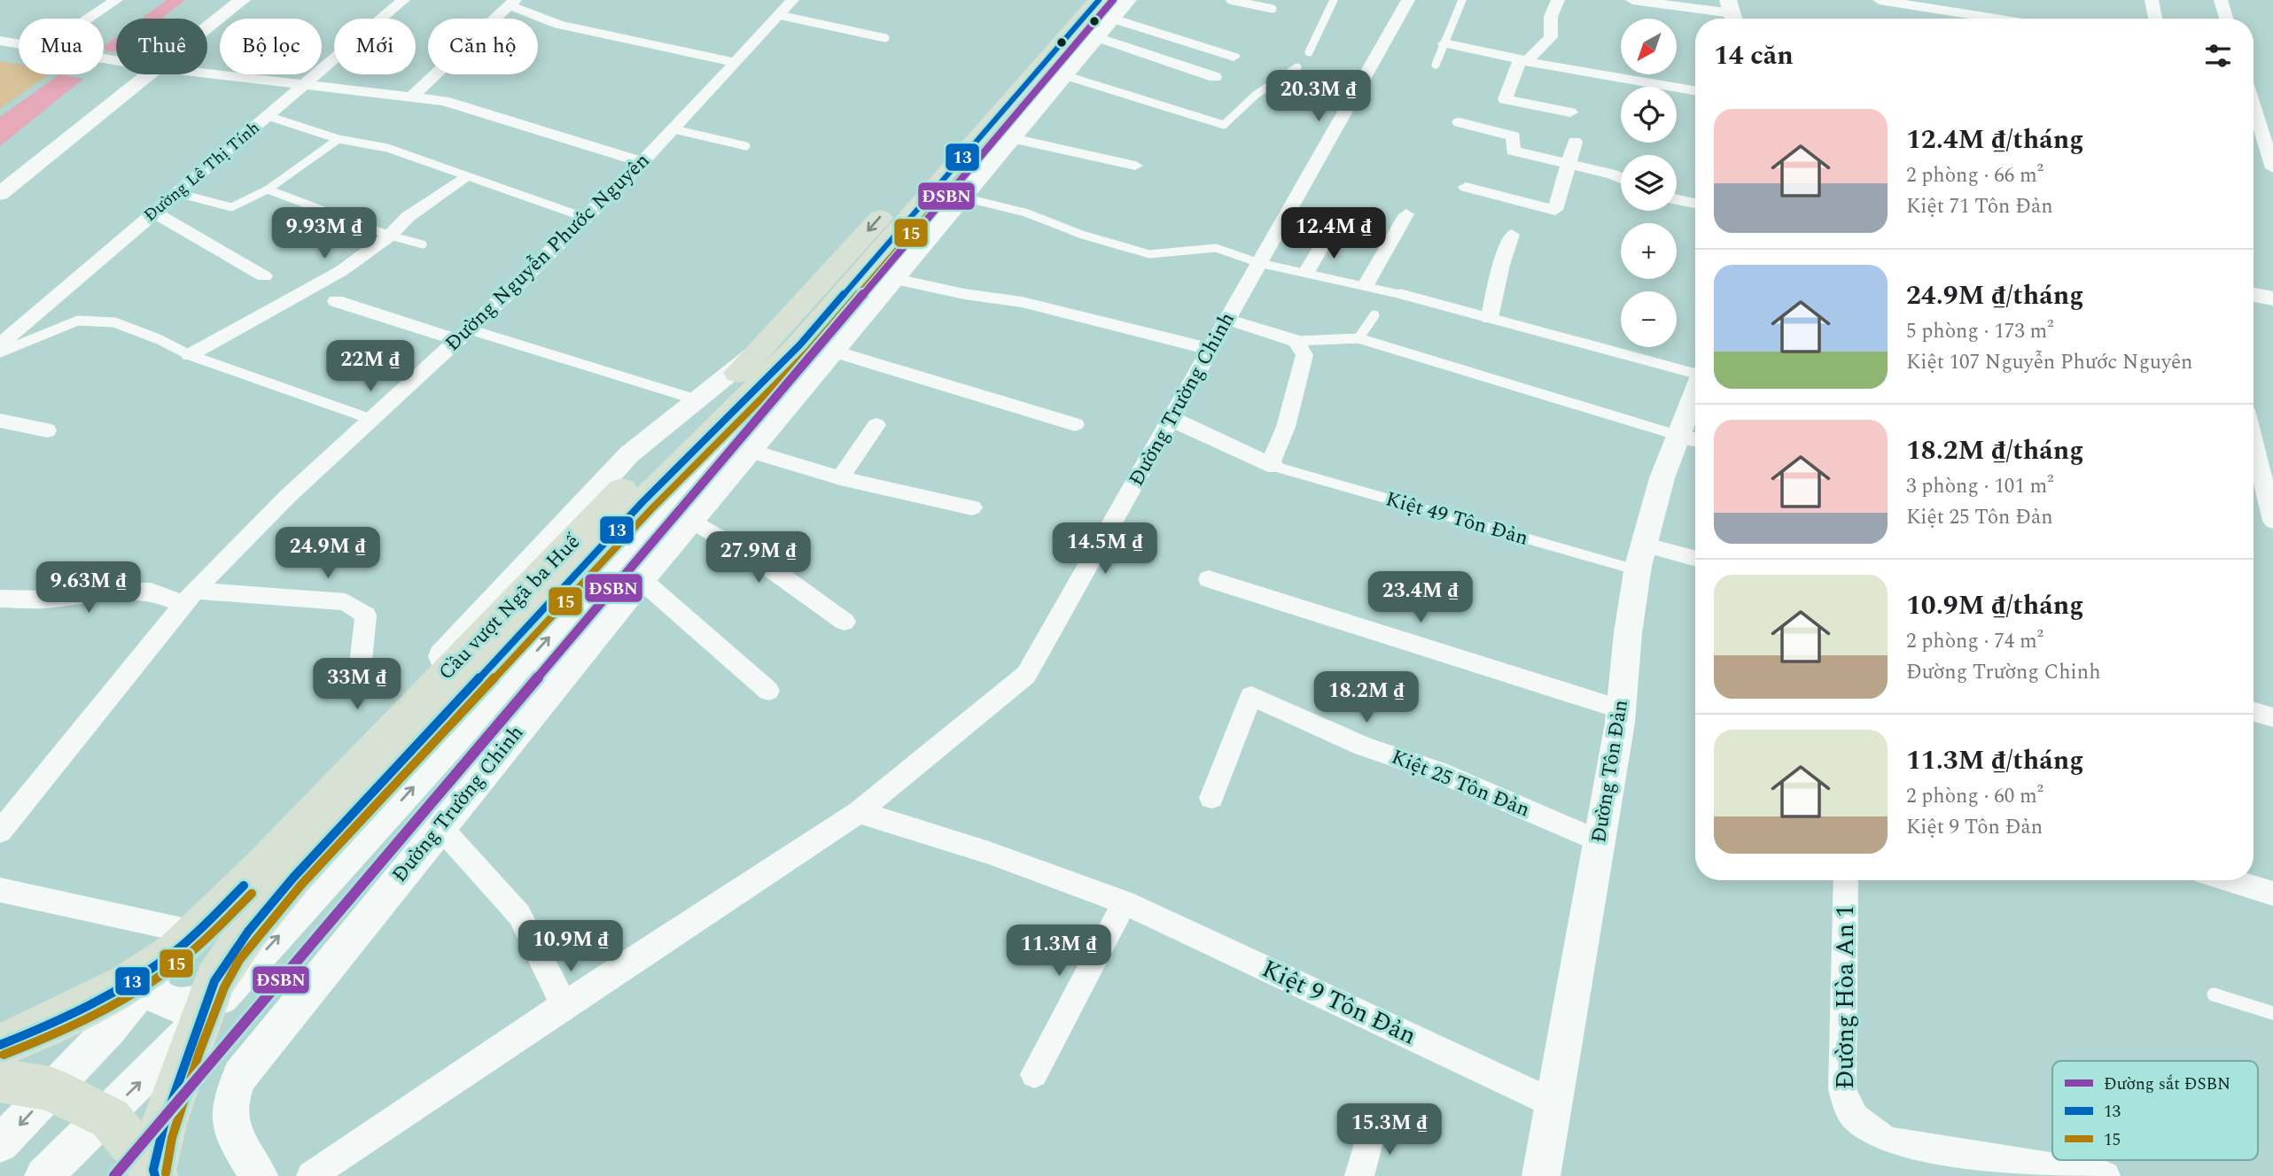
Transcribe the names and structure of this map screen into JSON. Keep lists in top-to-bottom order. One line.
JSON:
{"streets":{"highway":["Cầu vượt Ngã ba Huế"],"street":["Đường Lê Thị Tính","Đường Nguyễn Phước Nguyên","Đường Trường Chinh","Đường Tôn Đản","Kiệt 25 Tôn Đản","Đường Hòa An 1","Kiệt 9 Tôn Đản"],"lane":["Kiệt 49 Tôn Đản"]},"crossings":[["Đường Trường Chinh","Kiệt 9 Tôn Đản"],["Kiệt 49 Tôn Đản","Đường Tôn Đản"],["Đường Tôn Đản","Kiệt 25 Tôn Đản"],["Đường Tôn Đản","Kiệt 9 Tôn Đản"]],"lines":["rail line ĐSBN","transit line 13","transit line 15"],"legend":["Đường sắt ĐSBN","13","15"],"north":"bottom left","page":{"map_buttons":["+","−"],"chip":["Mua","Thuê","Bộ lọc","Mới","Căn hộ"],"heading":"14 căn","price":["20.3M ₫","9.93M ₫","12.4M ₫","22M ₫","14.5M ₫","24.9M ₫","27.9M ₫","9.63M ₫","23.4M ₫","33M ₫","18.2M ₫","10.9M ₫","11.3M ₫","15.3M ₫"],"list":[{"name":"12.4M ₫/tháng","note":"2 phòng · 66 m² · Kiệt 71 Tôn Đản"},{"name":"24.9M ₫/tháng","note":"5 phòng · 173 m² · Kiệt 107 Nguyễn Phước Nguyên"},{"name":"18.2M ₫/tháng","note":"3 phòng · 101 m² · Kiệt 25 Tôn Đản"},{"name":"10.9M ₫/tháng","note":"2 phòng · 74 m² · Đường Trường Chinh"},{"name":"11.3M ₫/tháng","note":"2 phòng · 60 m² · Kiệt 9 Tôn Đản"}]}}
